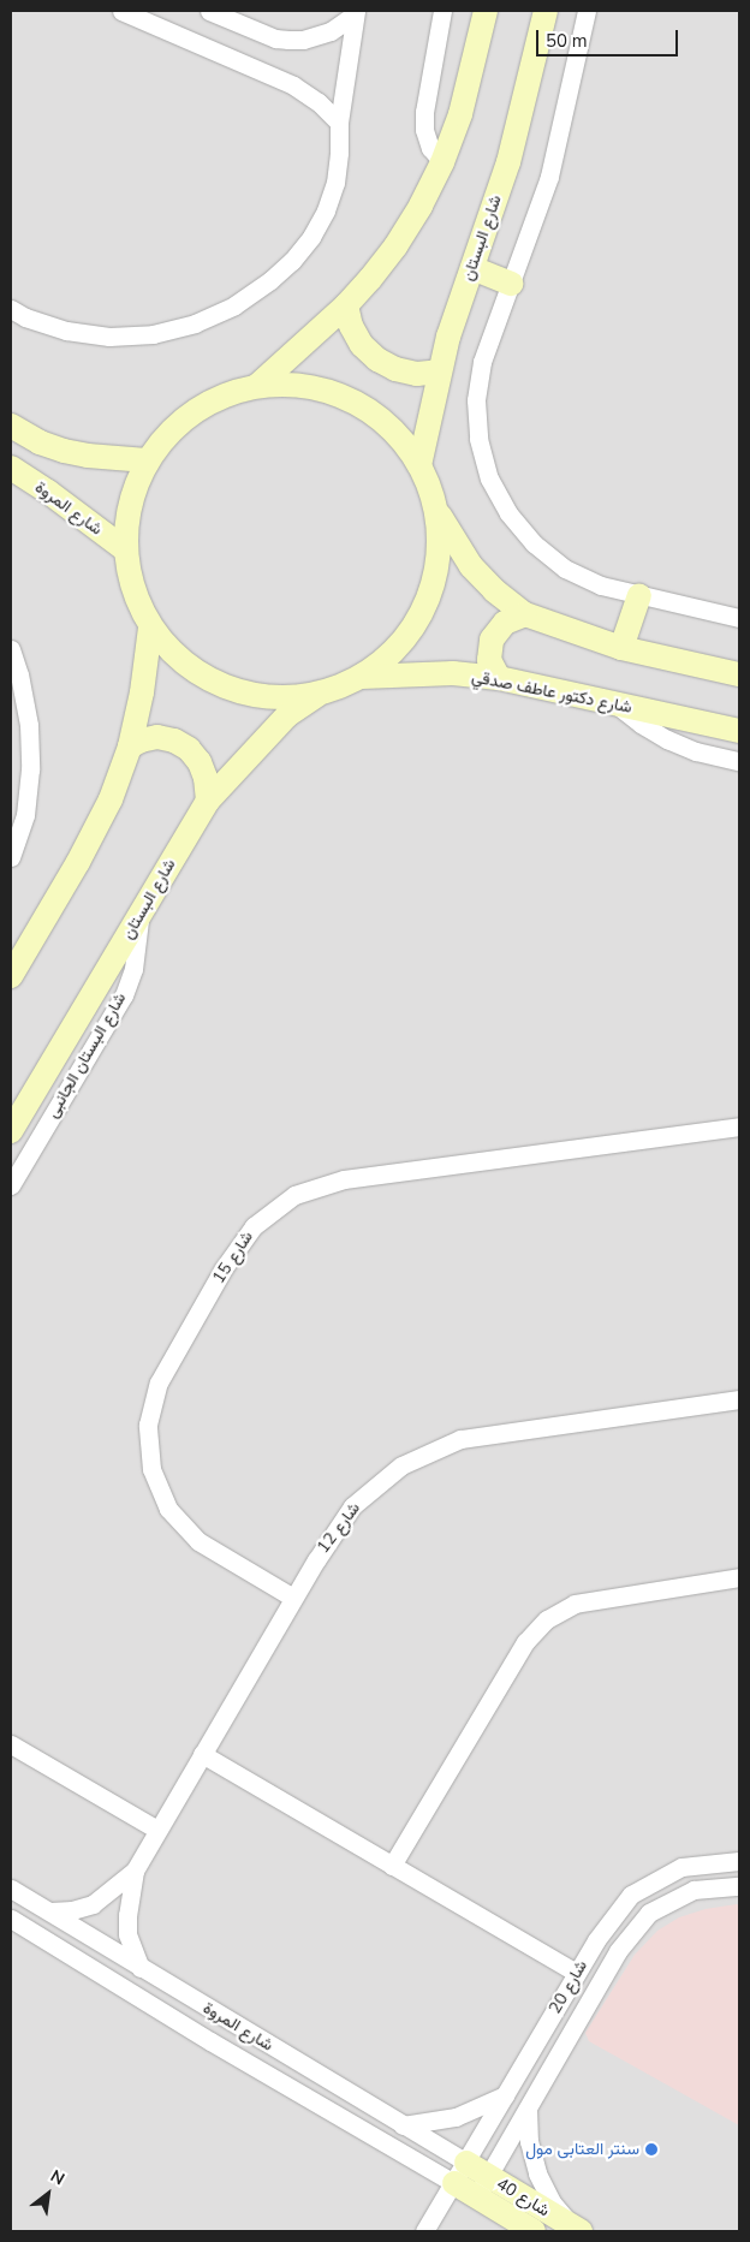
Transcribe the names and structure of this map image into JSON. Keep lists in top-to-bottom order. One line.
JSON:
{"streets":{"street":["شارع البستان","شارع المروة","شارع دكتور عاطف صدقي","شارع البستان الجانبى","شارع 15","شارع 12","شارع 20","شارع 40"]},"crossings":[["شارع البستان","شارع البستان الجانبى"],["شارع المروة","شارع 12"],["شارع المروة","شارع 20"],["شارع المروة","شارع 40"],["شارع 15","شارع 12"],["شارع 20","شارع 40"]],"places":["سنتر العتابى مول"],"scale_bar":"50 m","north":"top right"}
